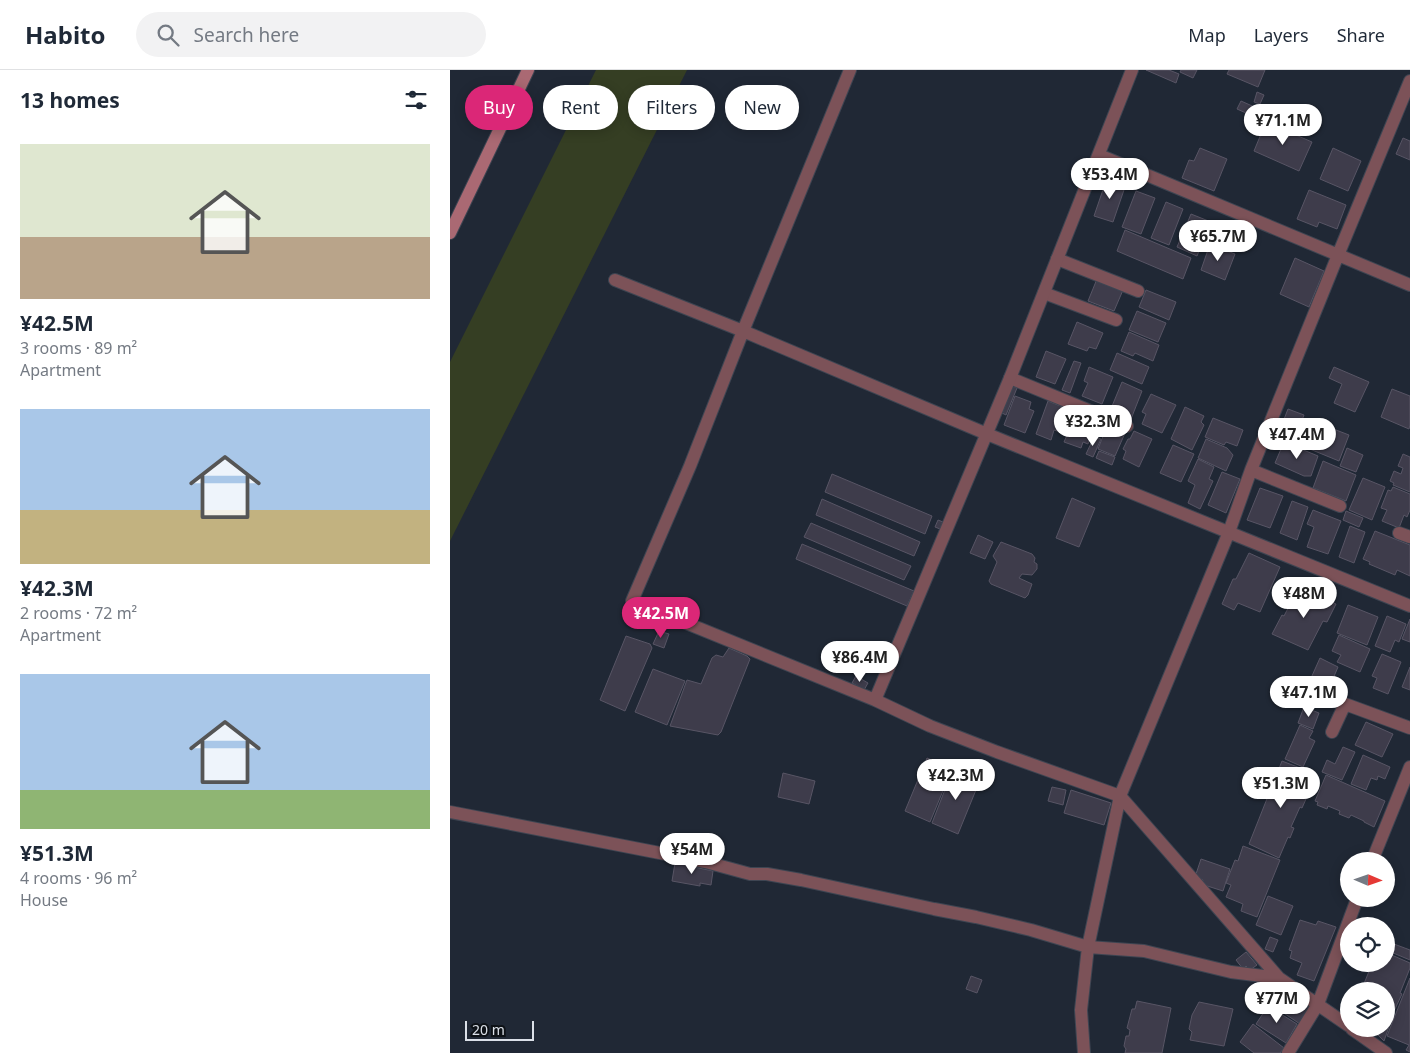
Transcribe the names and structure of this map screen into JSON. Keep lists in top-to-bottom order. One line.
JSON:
{"scale_bar":"20 m","north":"right","page":{"header":"Habito","search":"Search here","nav":["Map","Layers","Share"],"heading":"13 homes","chip":["Buy","Rent","Filters","New"],"price":["¥71.1M","¥53.4M","¥65.7M","¥32.3M","¥47.4M","¥48M","¥42.5M","¥86.4M","¥47.1M","¥42.3M","¥51.3M","¥54M","¥77M"],"list":[{"name":"¥42.5M","note":"3 rooms · 89 m² · Apartment"},{"name":"¥42.3M","note":"2 rooms · 72 m² · Apartment"},{"name":"¥51.3M","note":"4 rooms · 96 m² · House"}],"scale":"20 m"}}
